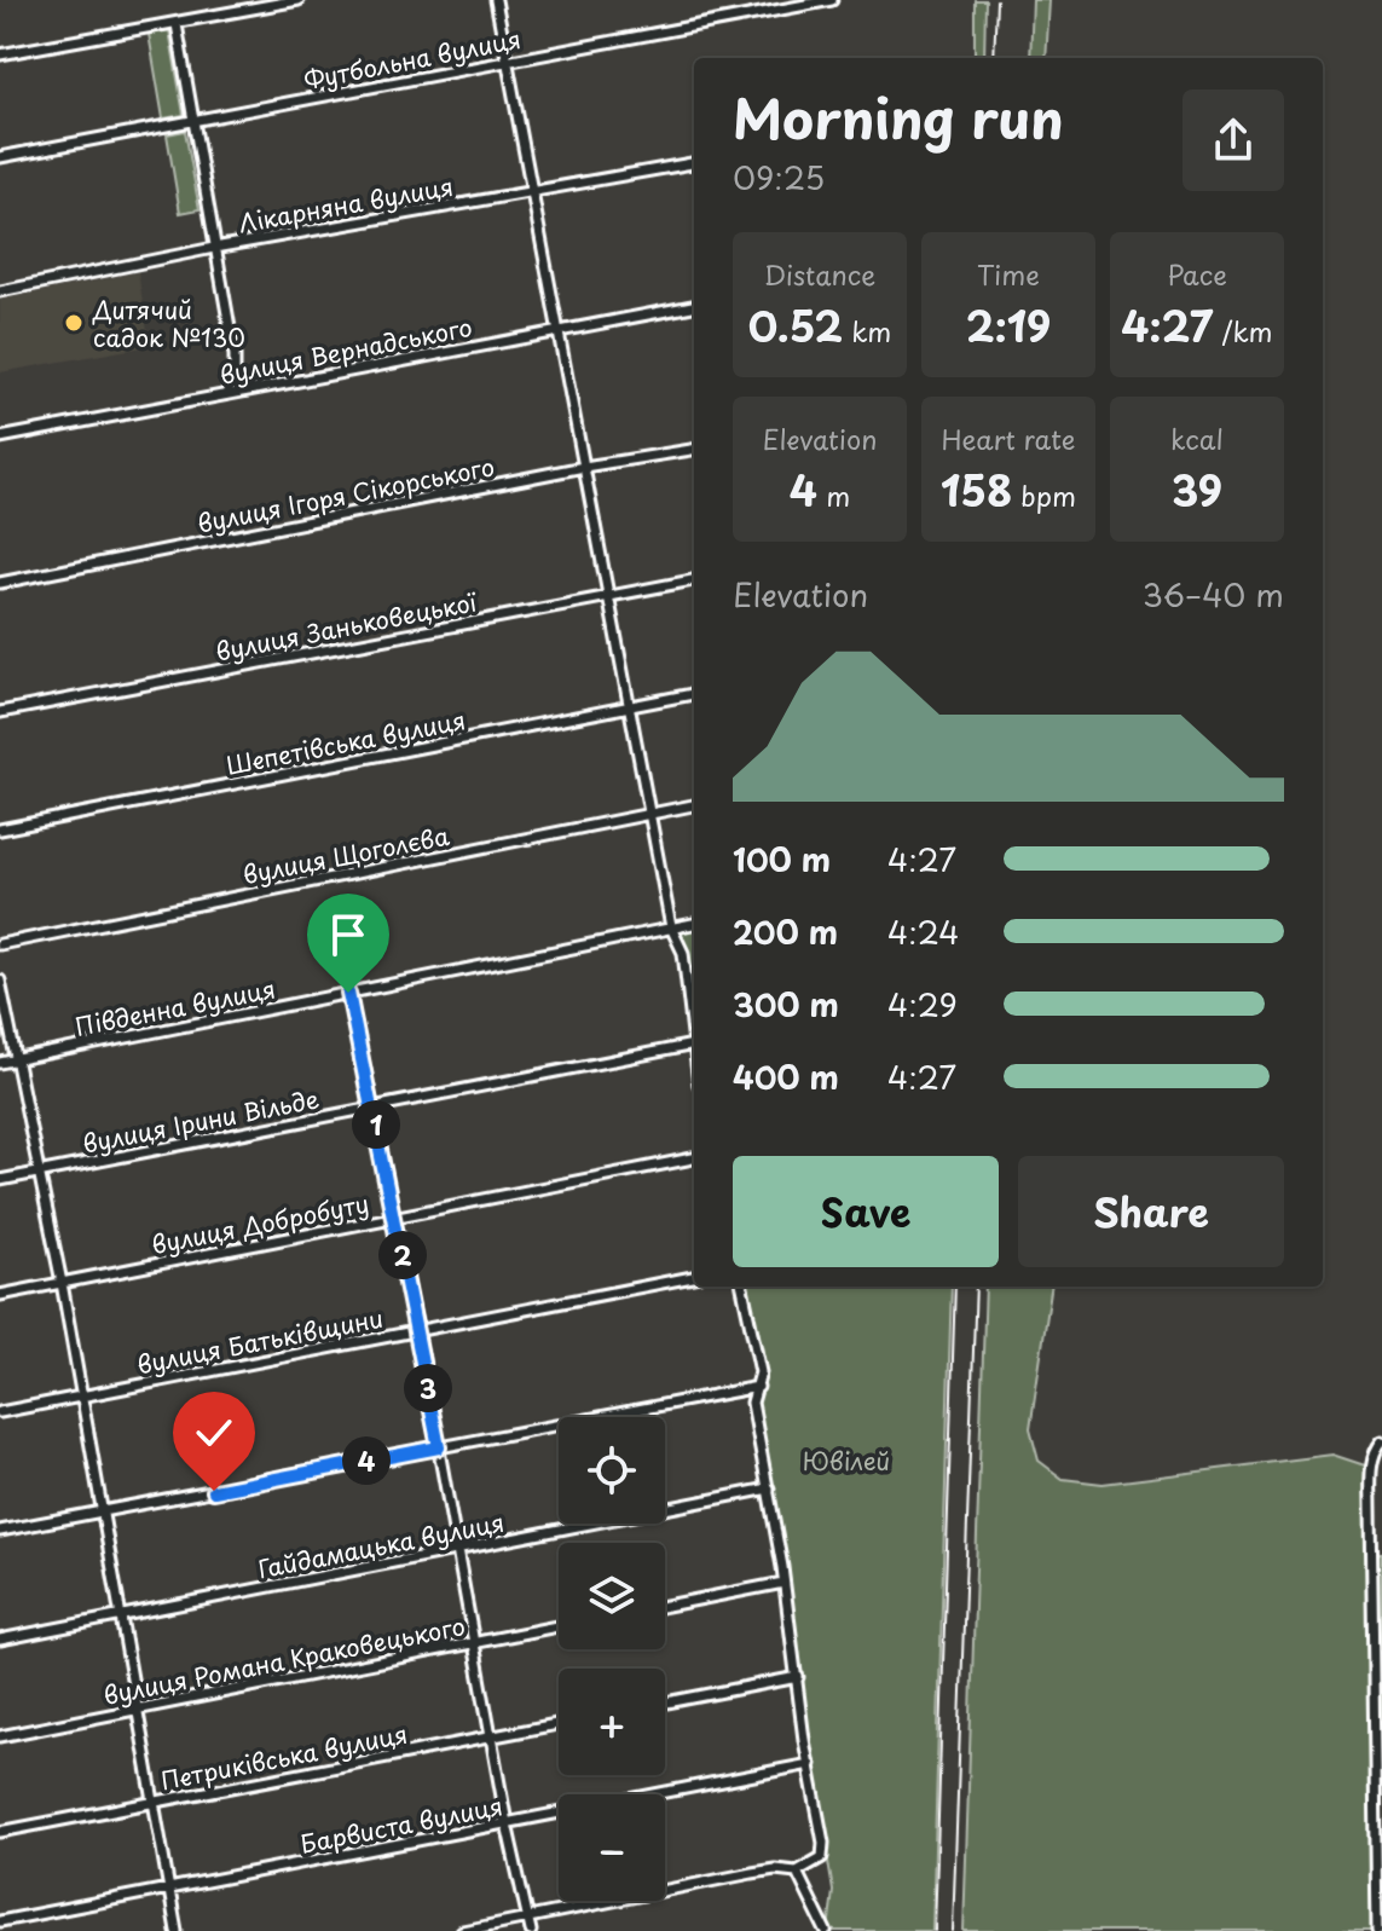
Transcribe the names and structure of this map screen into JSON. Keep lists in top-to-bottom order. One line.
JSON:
{"streets":{"street":["Футбольна вулиця","Лікарняна вулиця","вулиця Вернадського","вулиця Ігоря Сікорського","вулиця Заньковецької","Шепетівська вулиця","вулиця Щоголєва","Південна вулиця","вулиця Ірини Вільде","вулиця Добробуту","вулиця Батьківщини","Гайдамацька вулиця","вулиця Романа Краковецького","Петриківська вулиця","Барвиста вулиця"]},"parks":["Ювілей"],"places":["Дитячий садок №130"],"page":{"heading":["Morning run","09:25"],"stats":[["Distance","0.52 km"],["Time","2:19"],["Pace","4:27 /km"],["Elevation","4 m"],["Heart rate","158 bpm"],["kcal","39"]],"chart":["Elevation","36–40 m"],"list":[{"name":"100 m","note":"4:27"},{"name":"200 m","note":"4:24"},{"name":"300 m","note":"4:29"},{"name":"400 m","note":"4:27"}],"pins":["1","2","3","4"],"buttons":["Save","Share"],"map_buttons":["+","−"]}}
